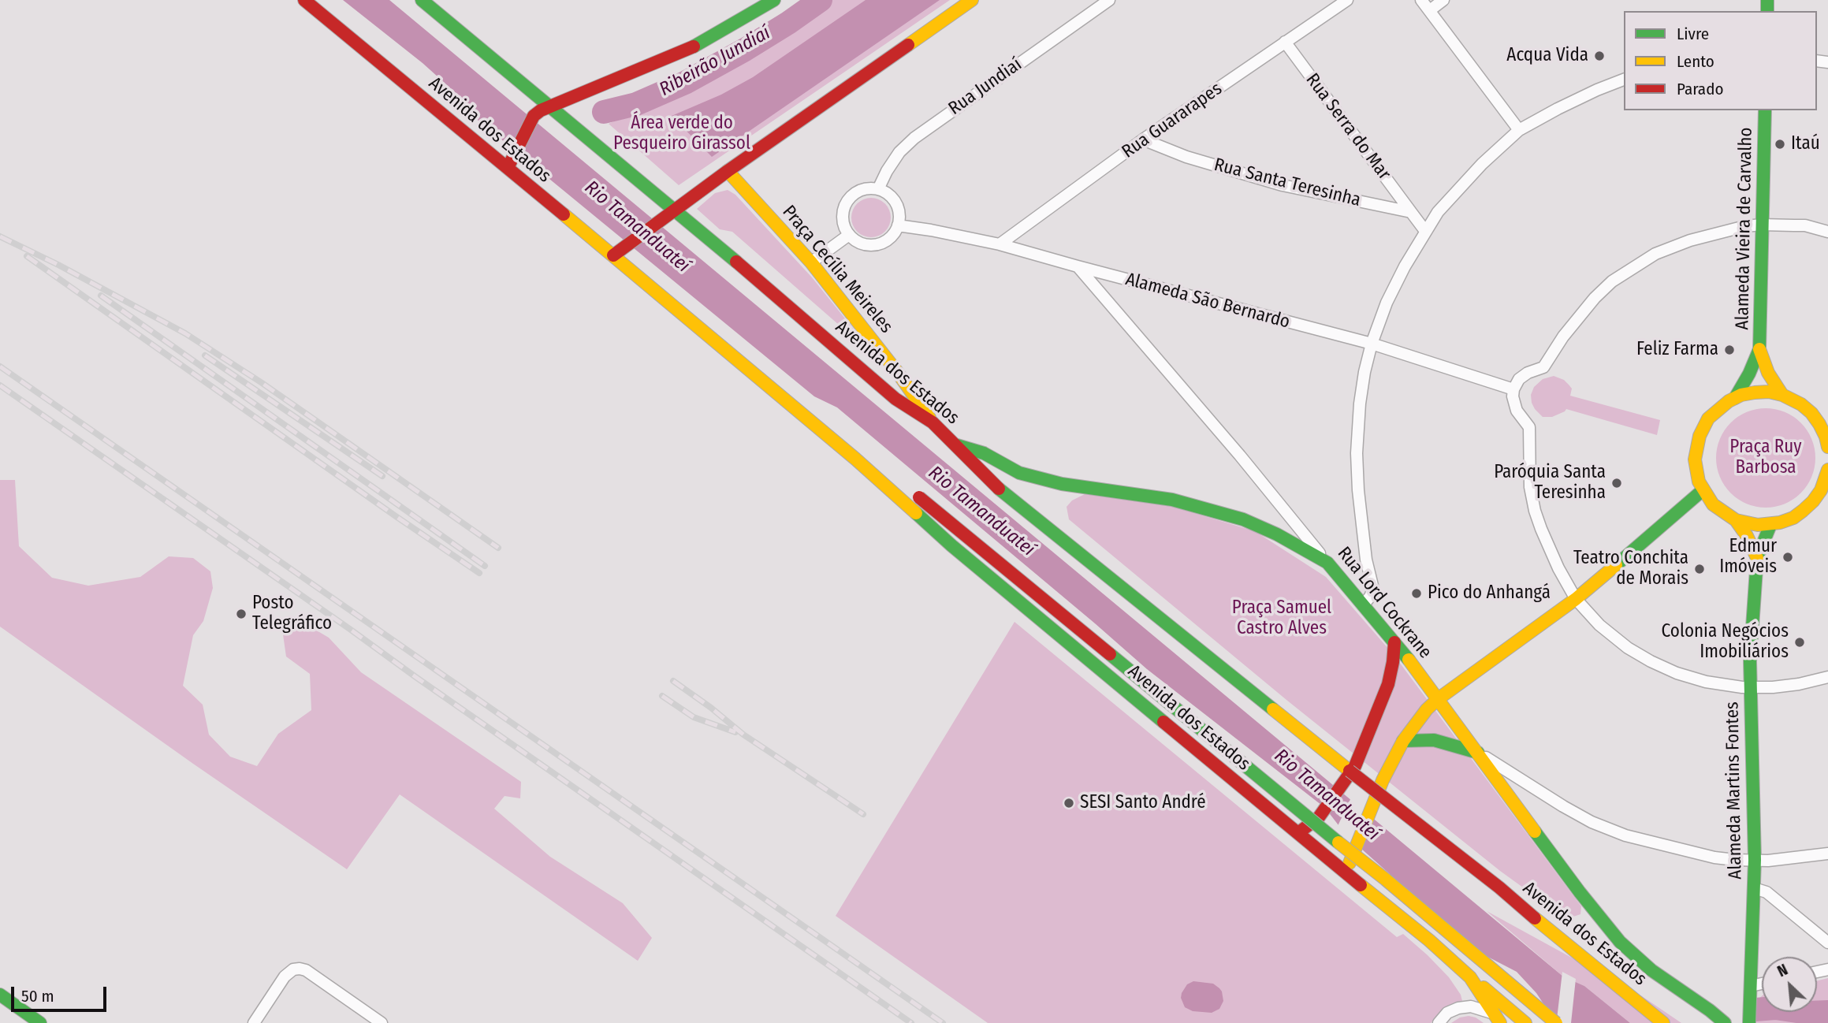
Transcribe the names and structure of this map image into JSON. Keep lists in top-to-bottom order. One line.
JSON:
{"streets":{"main road":["Avenida dos Estados","Alameda Vieira de Carvalho","Praça Cecília Meireles","Rua Lord Cockrane","Alameda Martins Fontes"],"street":["Rua Jundiaí","Rua Guararapes","Rua Serra do Mar","Rua Santa Teresinha","Alameda São Bernardo"]},"crossings":[["Rua Jundiaí","Alameda São Bernardo"],["Rua Guararapes","Rua Serra do Mar"],["Rua Guararapes","Rua Santa Teresinha"],["Rua Guararapes","Alameda São Bernardo"],["Rua Serra do Mar","Rua Santa Teresinha"],["Avenida dos Estados","Praça Cecília Meireles"],["Avenida dos Estados","Rua Lord Cockrane"],["Alameda São Bernardo","Rua Lord Cockrane"]],"water":["Ribeirão Jundiaí","Rio Tamanduateí"],"parks":["Área verde do Pesqueiro Girassol","Praça Ruy Barbosa","Praça Samuel Castro Alves"],"places":["Acqua Vida","Itaú","Feliz Farma","Paróquia Santa Teresinha","Edmur Imóveis","Teatro Conchita de Morais","Pico do Anhangá","Posto Telegráfico","Colonia Negócios Imobiliários","SESI Santo André"],"legend":["Livre","Lento","Parado"],"scale_bar":"50 m","north":"top left"}
